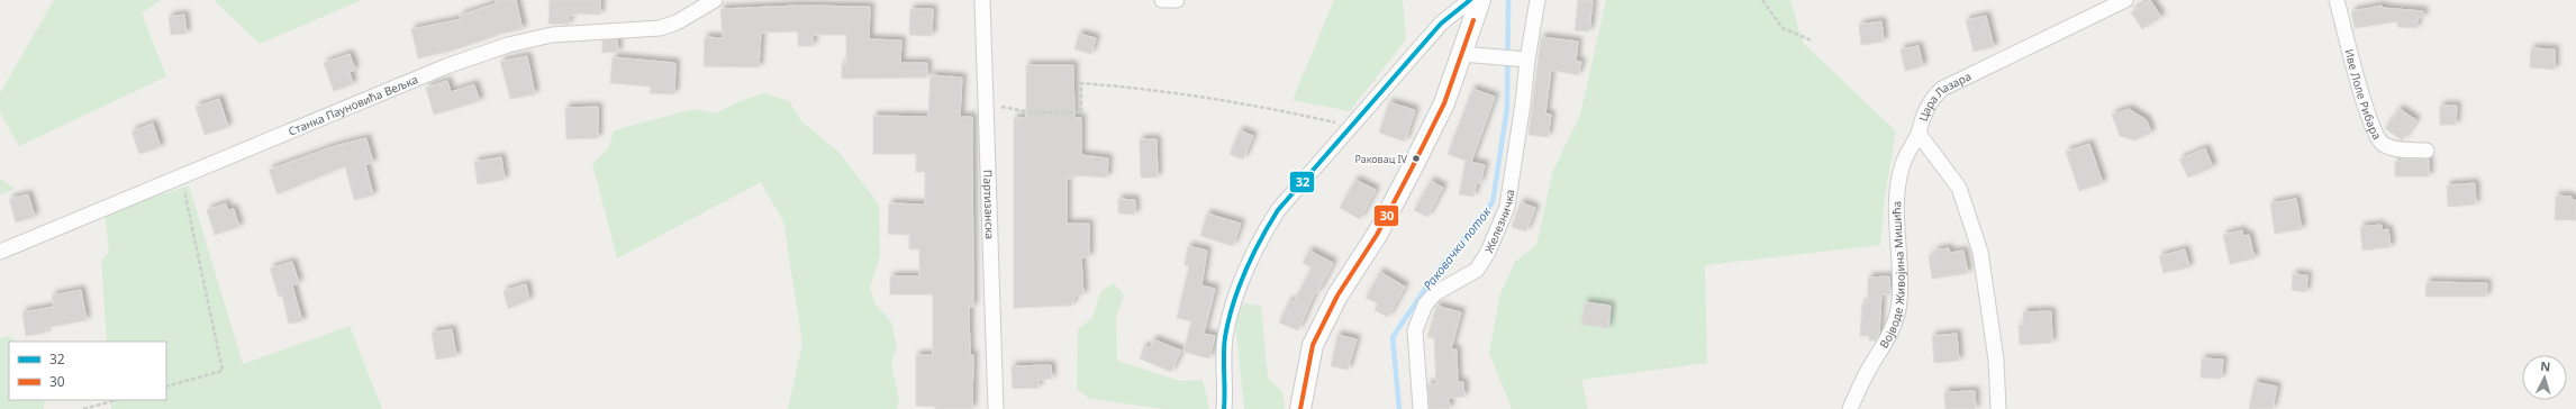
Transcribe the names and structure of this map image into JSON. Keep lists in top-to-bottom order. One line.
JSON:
{"streets":{"street":["Иве Лоле Рибара","Цара Лазара","Станка Пауновића Вељка","Партизанска","Железничка","Војводе Живојина Мишића"]},"crossings":[["Цара Лазара","Војводе Живојина Мишића"]],"water":["Раковачки поток"],"places":["Раковац IV"],"lines":["transit line 32","transit line 30"],"legend":["32","30"],"north":"top"}
